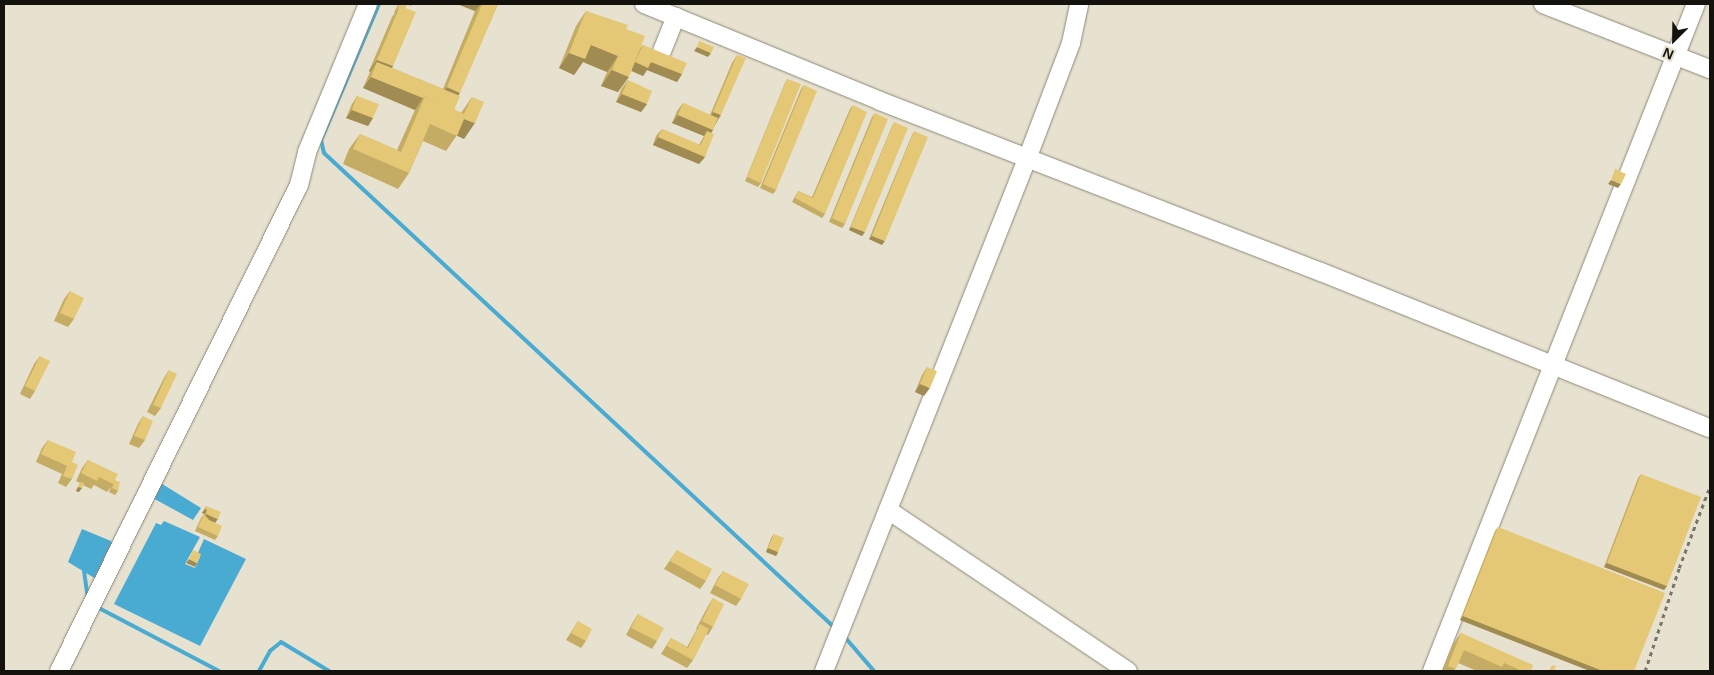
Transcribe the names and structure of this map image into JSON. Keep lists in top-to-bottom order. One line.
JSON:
{"north":"bottom left"}
